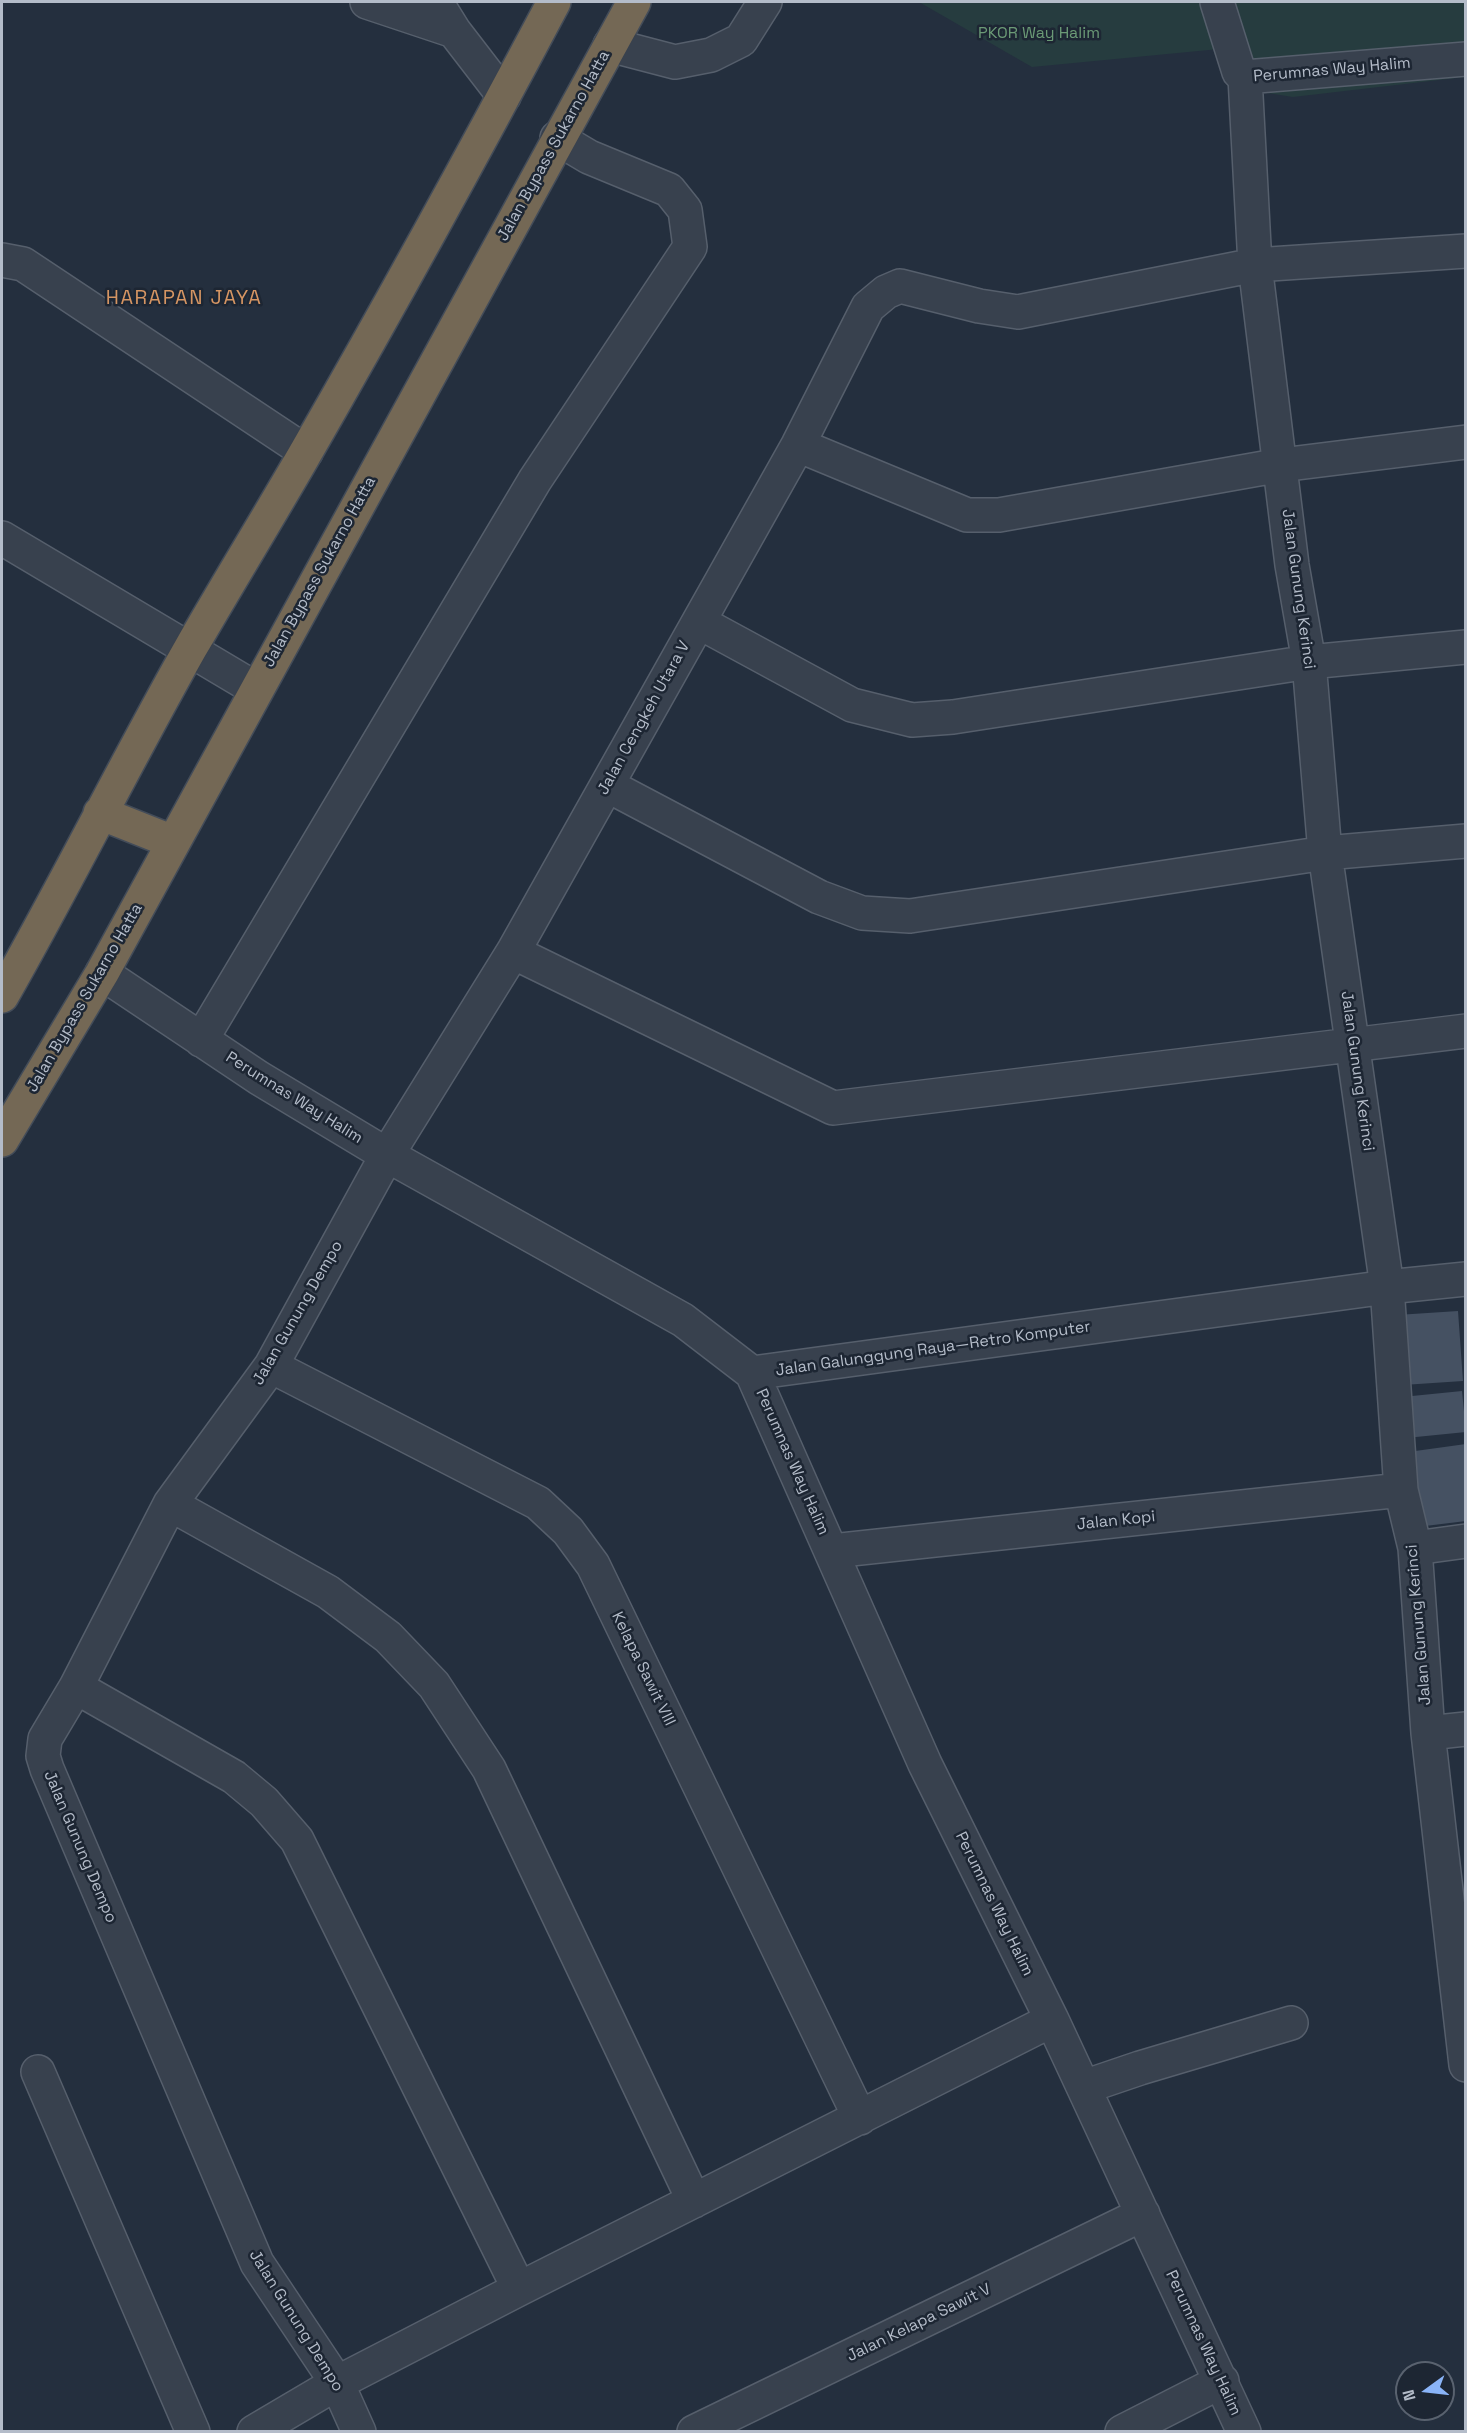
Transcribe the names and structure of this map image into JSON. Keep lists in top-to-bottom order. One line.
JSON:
{"streets":{"highway":["Jalan Bypass Sukarno Hatta"],"street":["Perumnas Way Halim","Jalan Gunung Kerinci","Jalan Cengkeh Utara V","Jalan Gunung Dempo","Jalan Galunggung Raya—Retro Komputer","Jalan Kopi","Kelapa Sawit VIII","Jalan Kelapa Sawit V"]},"crossings":[["Perumnas Way Halim","Jalan Bypass Sukarno Hatta"],["Perumnas Way Halim","Jalan Gunung Kerinci"],["Perumnas Way Halim","Jalan Cengkeh Utara V"],["Perumnas Way Halim","Jalan Gunung Dempo"],["Perumnas Way Halim","Jalan Galunggung Raya—Retro Komputer"],["Perumnas Way Halim","Jalan Kopi"],["Perumnas Way Halim","Jalan Kelapa Sawit V"],["Jalan Gunung Kerinci","Jalan Cengkeh Utara V"],["Jalan Gunung Kerinci","Jalan Galunggung Raya—Retro Komputer"],["Jalan Gunung Kerinci","Jalan Kopi"],["Jalan Cengkeh Utara V","Jalan Gunung Dempo"],["Jalan Cengkeh Utara V","Jalan Galunggung Raya—Retro Komputer"],["Jalan Gunung Dempo","Jalan Galunggung Raya—Retro Komputer"],["Jalan Gunung Dempo","Kelapa Sawit VIII"]],"districts":["HARAPAN JAYA"],"parks":["PKOR Way Halim"],"north":"left"}
